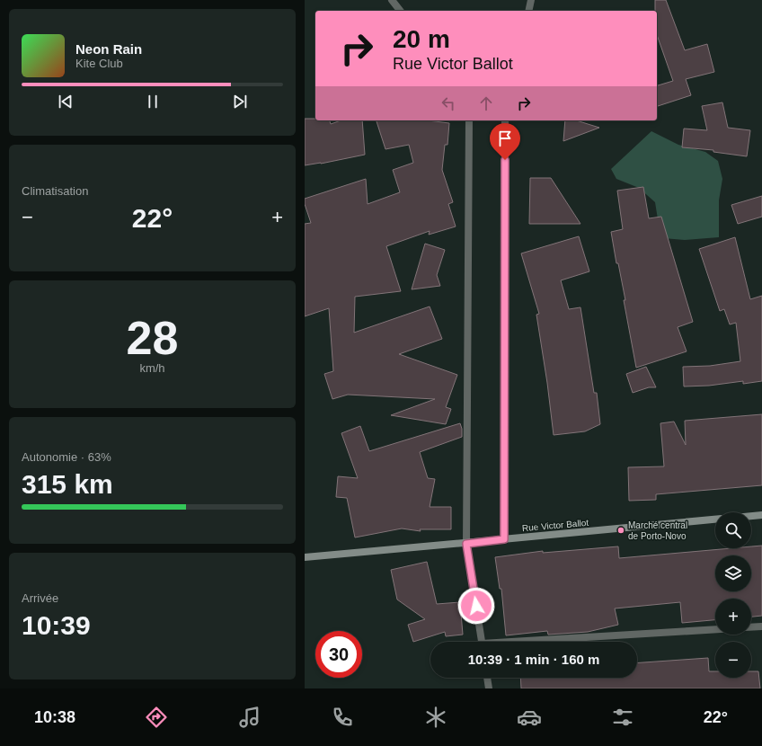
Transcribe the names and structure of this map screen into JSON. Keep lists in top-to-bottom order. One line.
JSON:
{"streets":{"main road":["Rue Victor Ballot"]},"places":["Marché central de Porto-Novo"],"page":{"turn":["20 m","Rue Victor Ballot"],"song":["Neon Rain","Kite Club"],"tile":["Climatisation",["28","km/h"],["Autonomie · 63%","315 km"],["Arrivée","10:39"]],"heat":["−","22°","+"],"map_buttons":["+","−"],"limit":"30","trip":"10:39 · 1 min · 160 m","tabs":["10:38","22°"]}}
